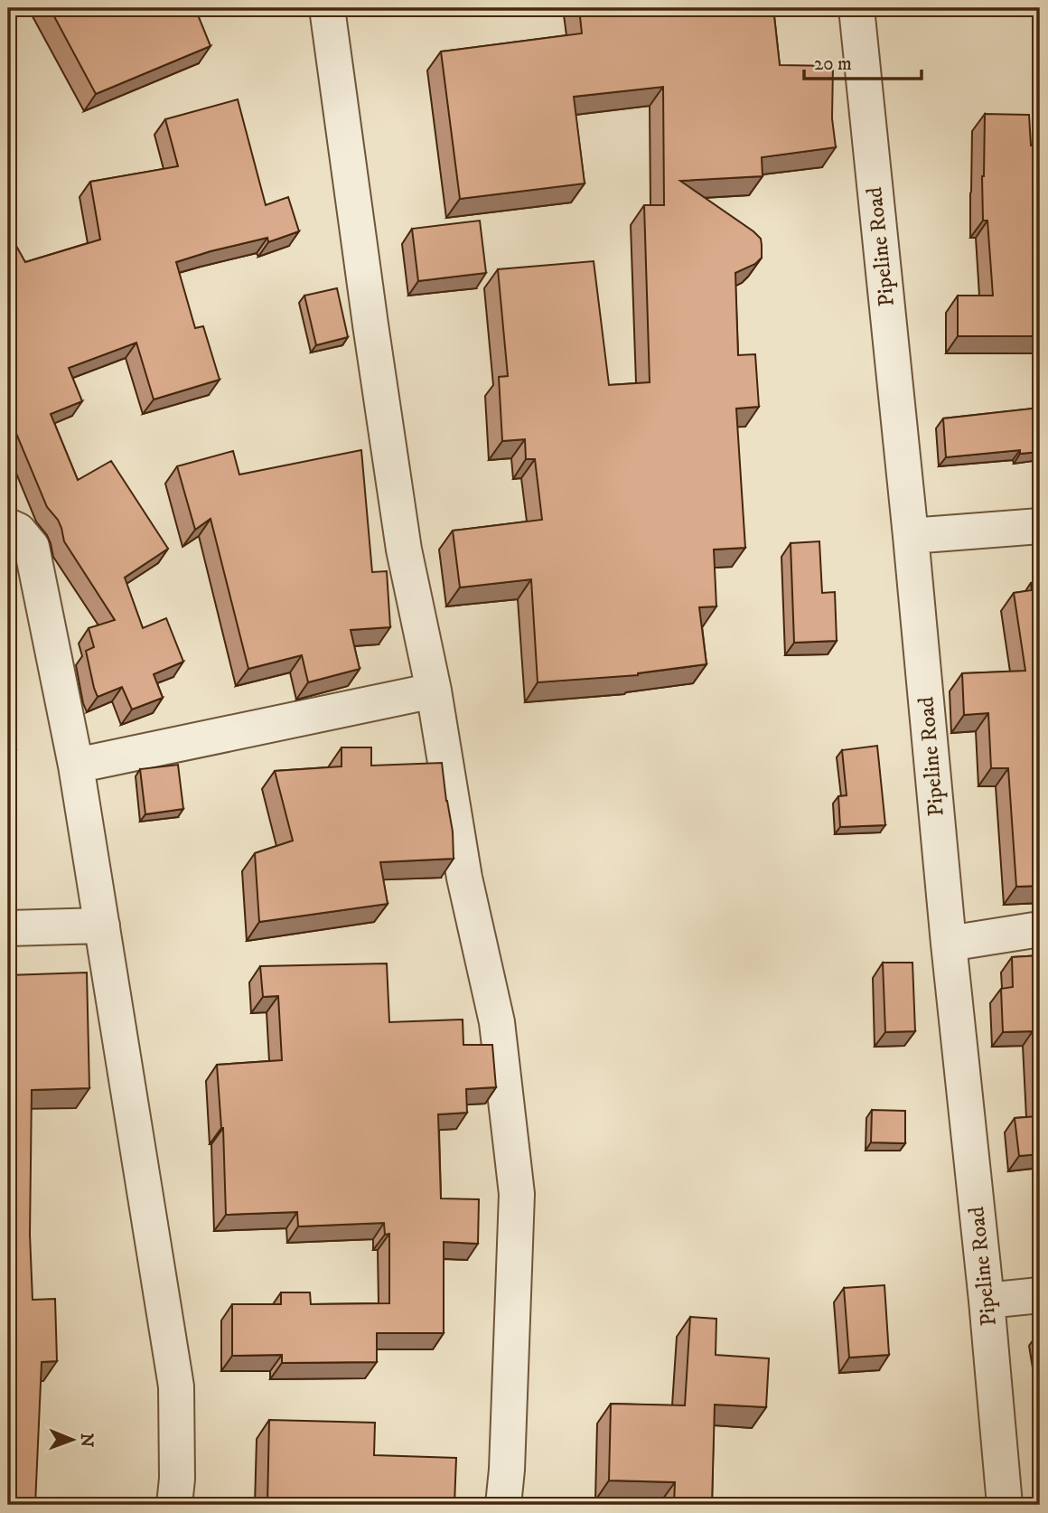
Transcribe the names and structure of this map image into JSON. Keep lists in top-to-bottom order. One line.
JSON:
{"streets":{"street":["Pipeline Road"]},"scale_bar":"20 m","north":"right"}
